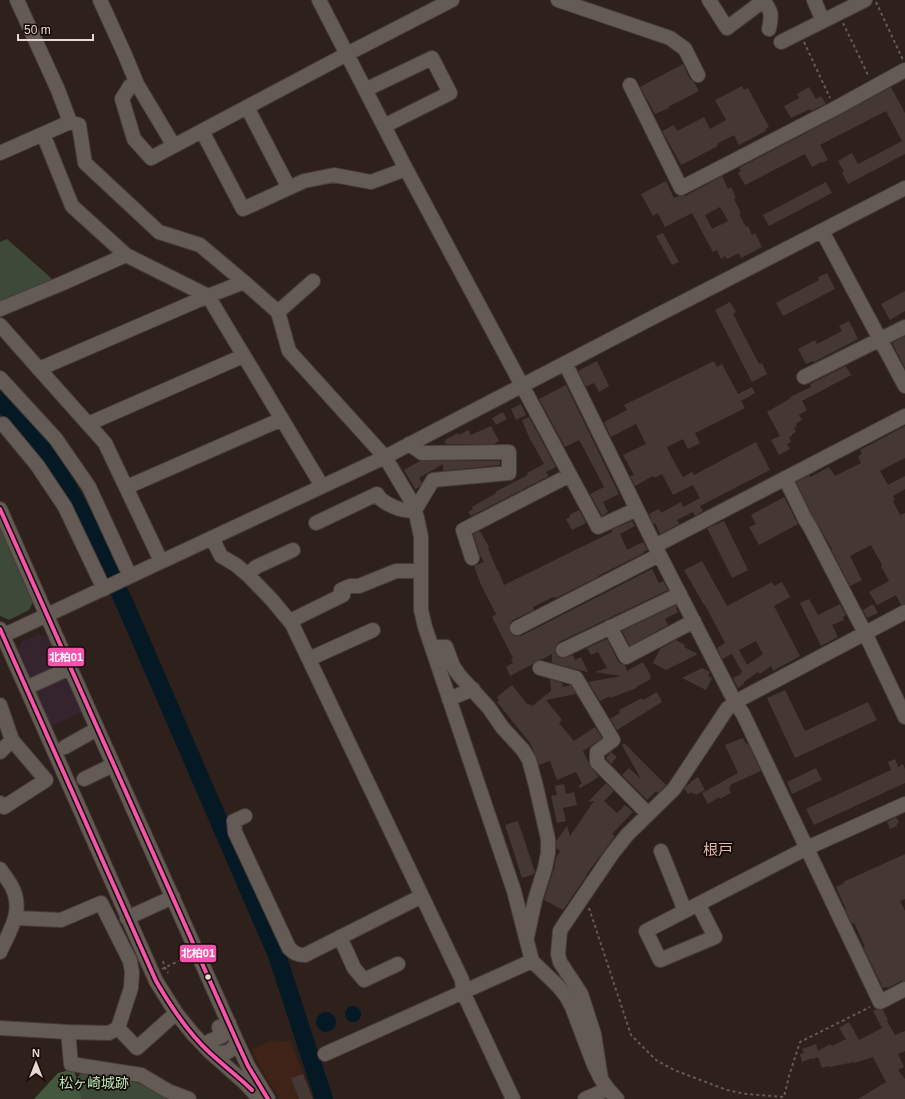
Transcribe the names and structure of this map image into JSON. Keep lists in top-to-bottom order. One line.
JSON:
{"districts":["根戸"],"parks":["松ヶ崎城跡"],"lines":["transit line 北柏01"],"scale_bar":"50 m","north":"top"}
